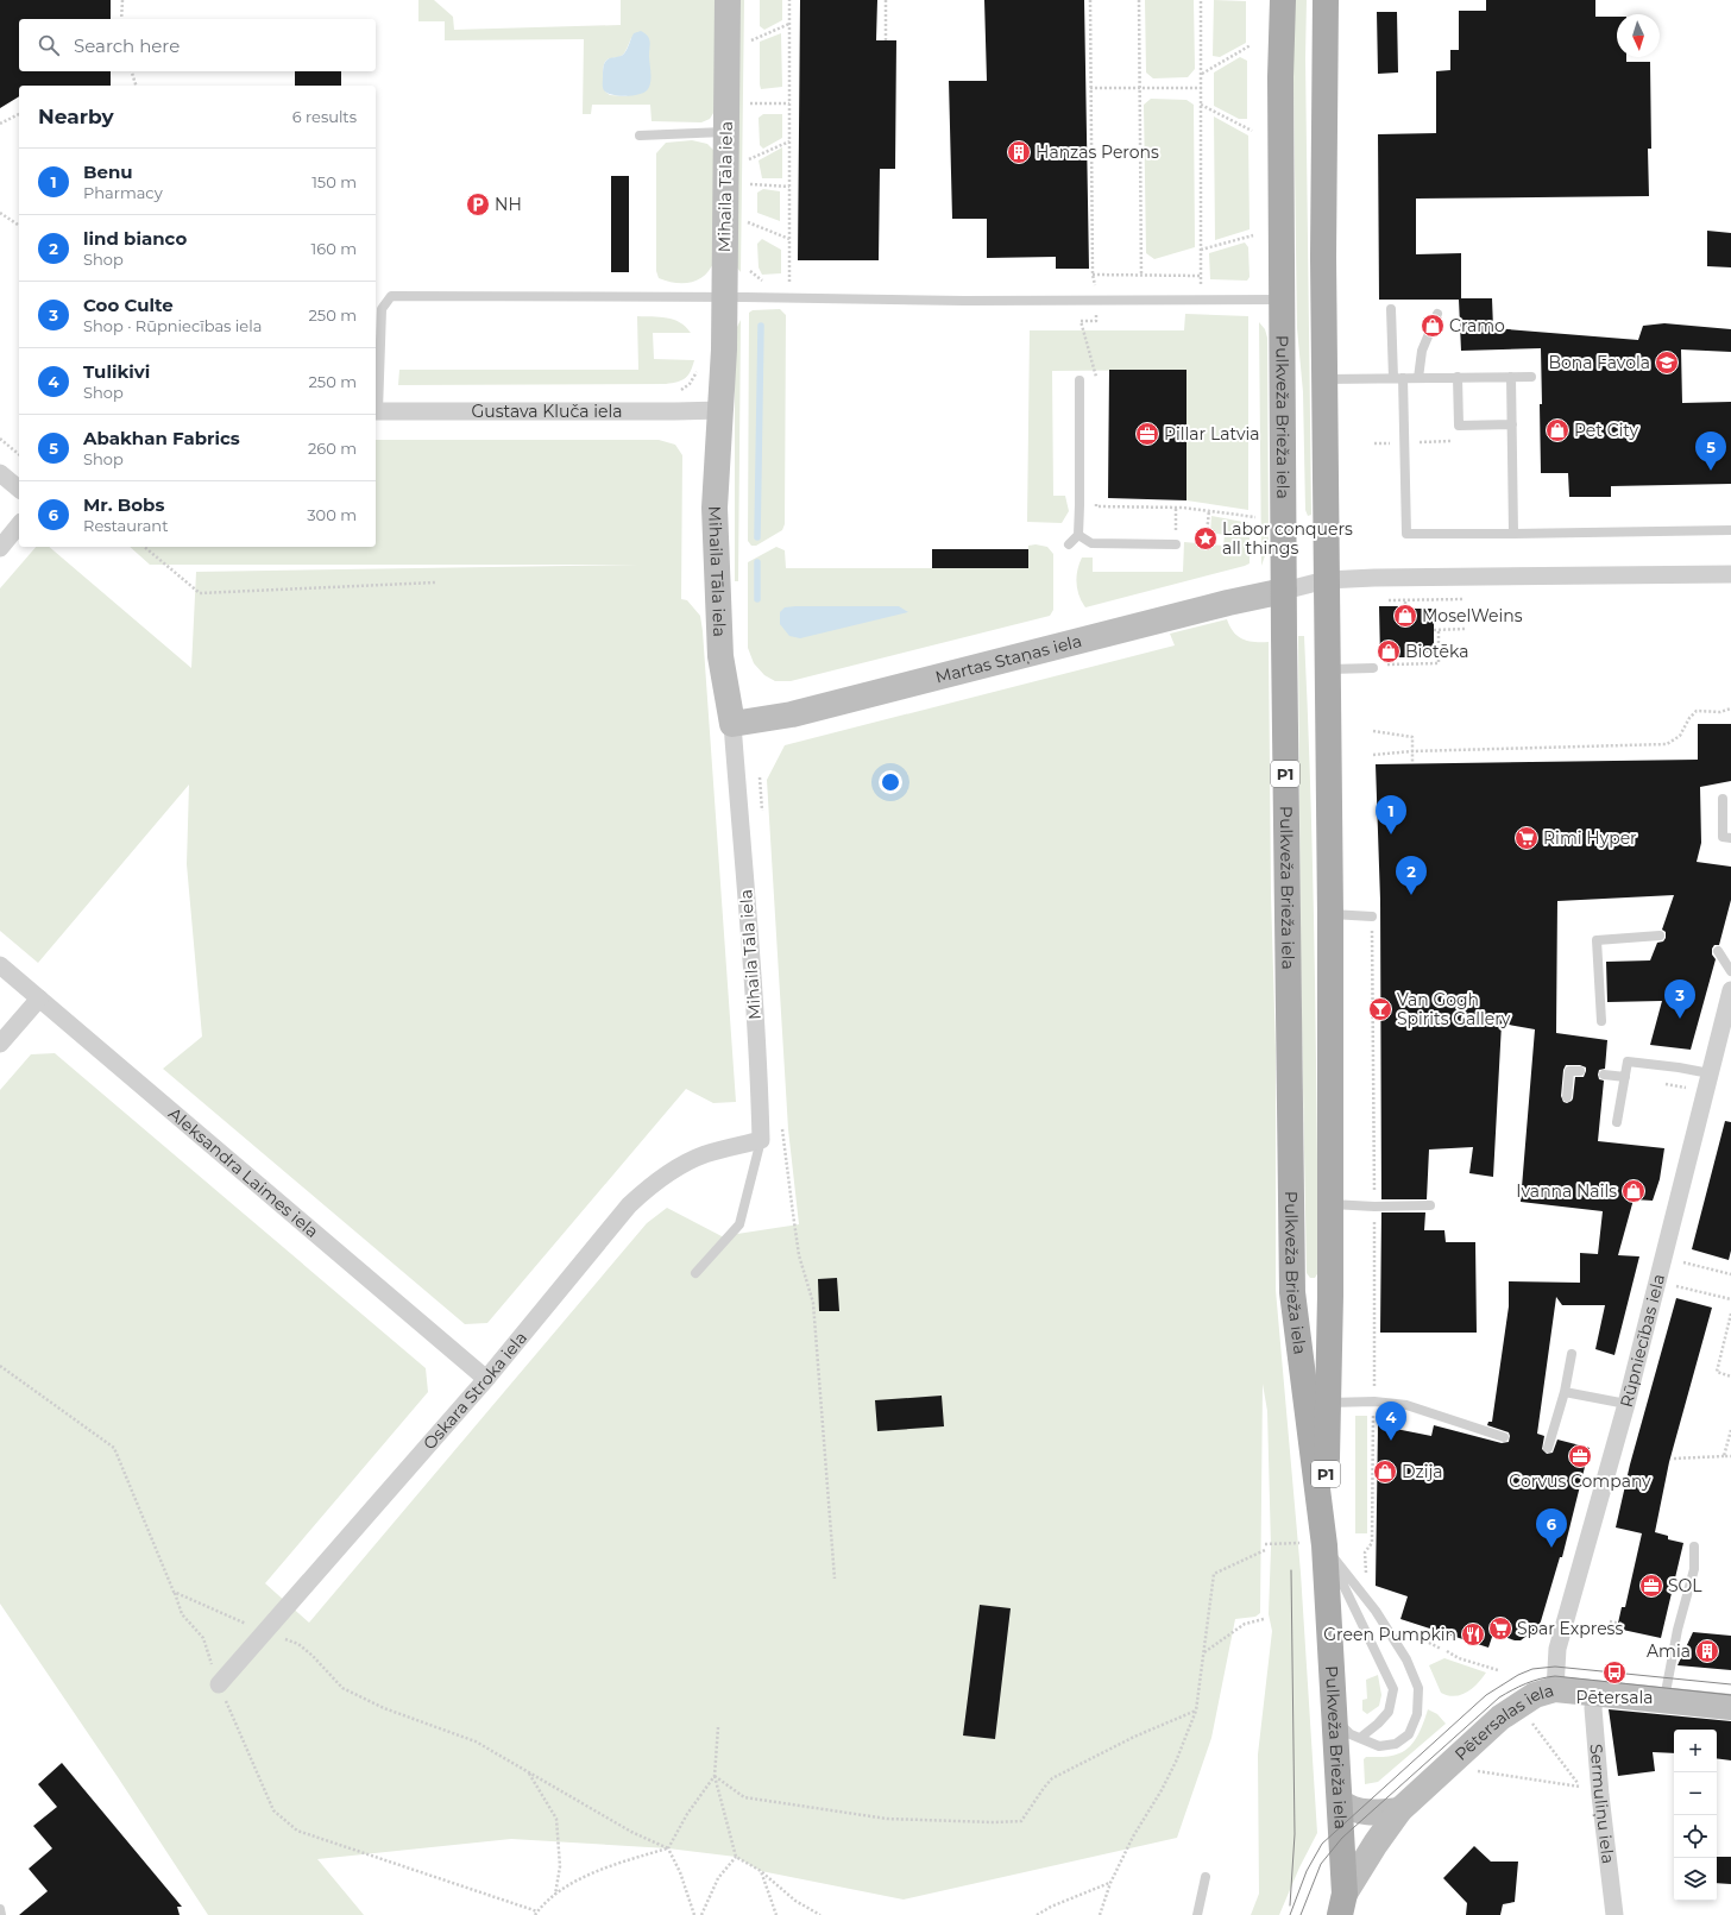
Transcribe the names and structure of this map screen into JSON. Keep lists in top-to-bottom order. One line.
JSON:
{"streets":{"main road":["Pulkveža Brieža iela","P1"],"street":["Mihaila Tāla iela","Gustava Kluča iela","Martas Staņas iela","Aleksandra Laimes iela","Rūpniecības iela","Oskara Stroka iela","Pētersalas iela","Sermuliņu iela"]},"crossings":[["Mihaila Tāla iela","Gustava Kluča iela"],["Mihaila Tāla iela","Martas Staņas iela"],["Mihaila Tāla iela","Oskara Stroka iela"],["Pulkveža Brieža iela","Martas Staņas iela"],["Pulkveža Brieža iela","Pētersalas iela"],["Aleksandra Laimes iela","Oskara Stroka iela"],["Rūpniecības iela","Pētersalas iela"],["Pētersalas iela","Sermuliņu iela"]],"places":{"building":["Hanzas Perons","Amia"],"parking":["NH"],"shop":["Cramo","Pet City","MoselWeins","Biotēka","Ivanna Nails","Dzija"],"school or university":["Bona Favola"],"office":["Pillar Latvia","Corvus Company","SOL"],"place":["Labor conquers all things"],"supermarket":["Rimi Hyper","Spar Express"],"bar":["Van Gogh Spirits Gallery"],"restaurant":["Green Pumpkin"],"bus stop":["Pētersala"]},"north":"bottom","page":{"search":"Search here","heading":["Nearby","6 results"],"list":[{"mark":"1","name":"Benu","note":"Pharmacy","value":"150 m"},{"mark":"2","name":"lind bianco","note":"Shop","value":"160 m"},{"mark":"3","name":"Coo Culte","note":"Shop · Rūpniecības iela","value":"250 m"},{"mark":"4","name":"Tulikivi","note":"Shop","value":"250 m"},{"mark":"5","name":"Abakhan Fabrics","note":"Shop","value":"260 m"},{"mark":"6","name":"Mr. Bobs","note":"Restaurant","value":"300 m"}],"pins":["5","1","2","3","4","6"],"map_buttons":["+","−"]}}
